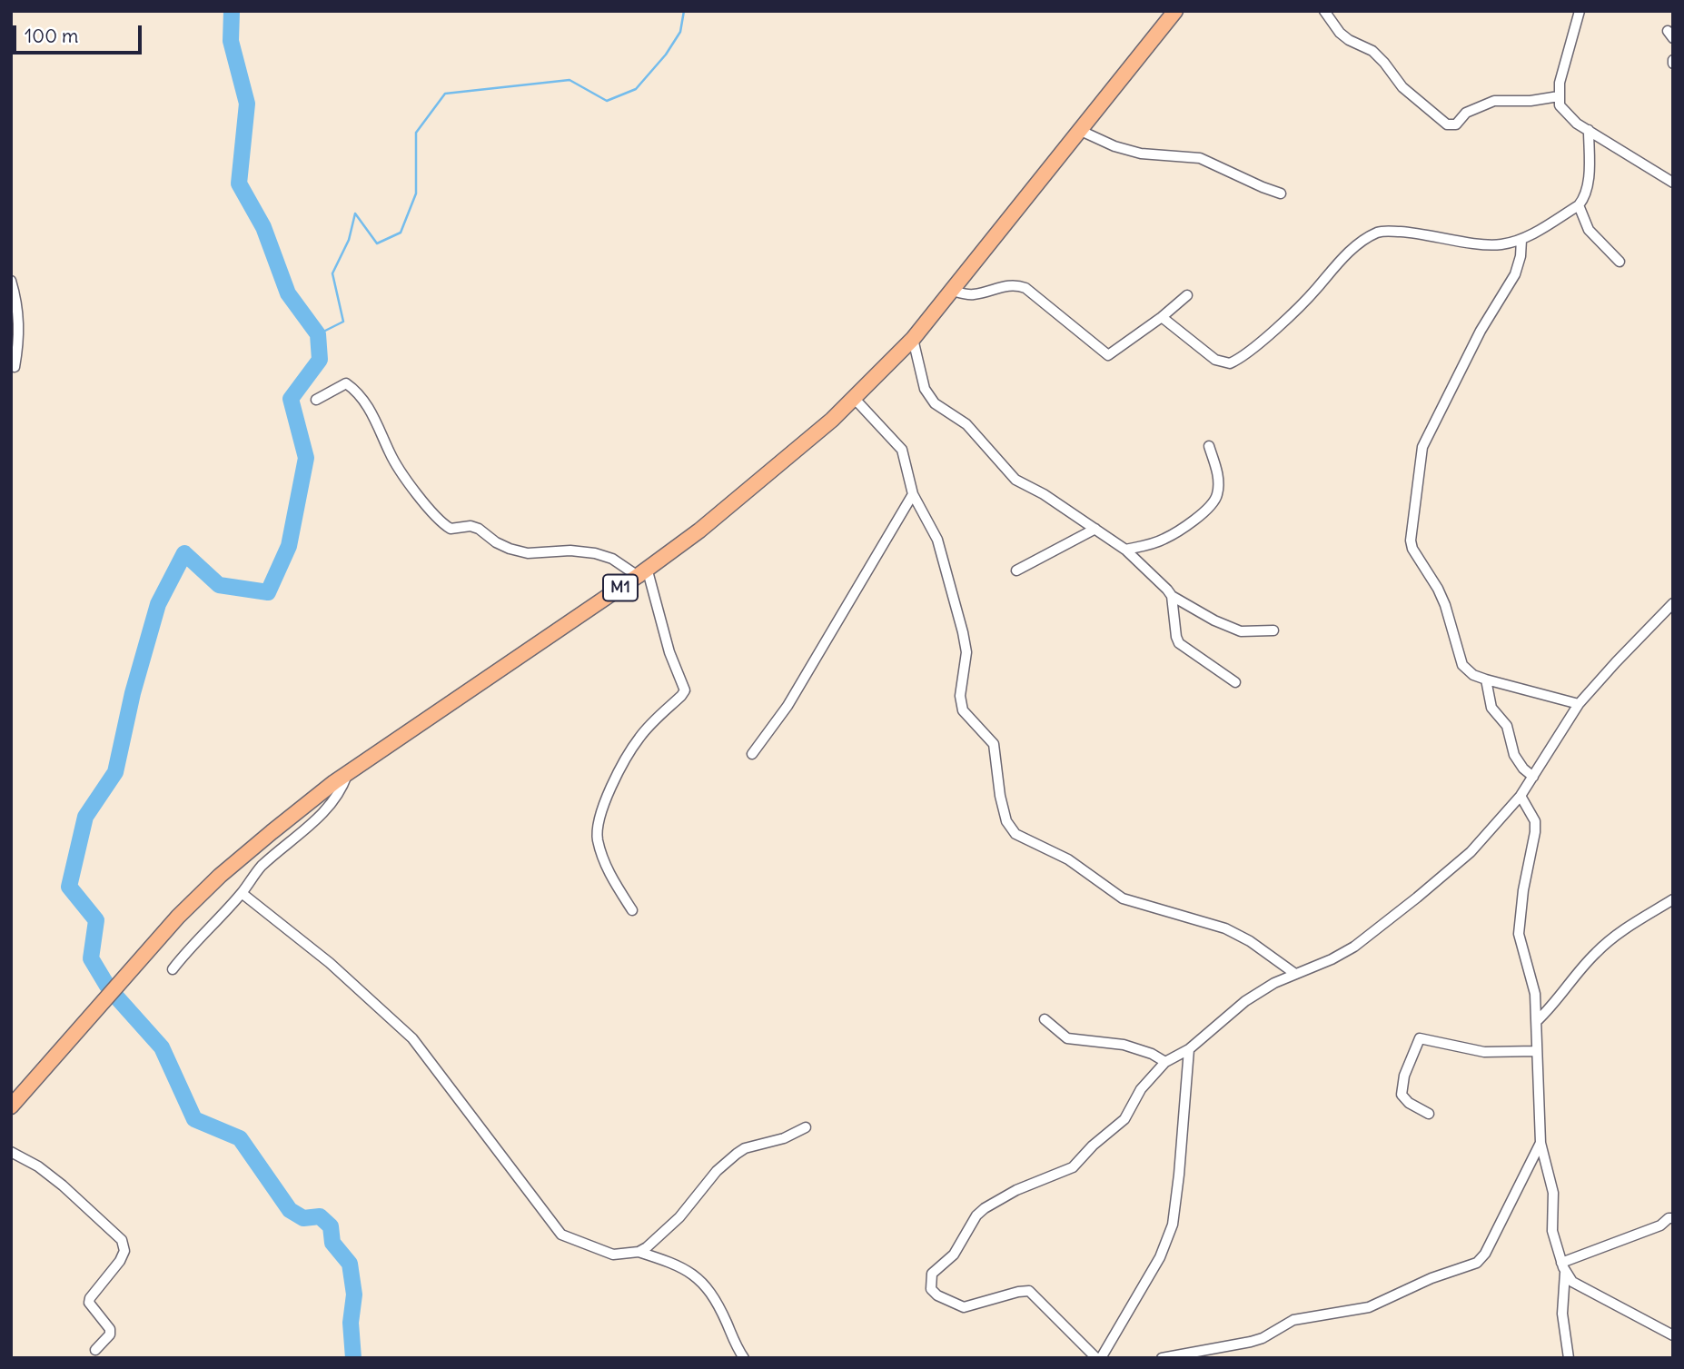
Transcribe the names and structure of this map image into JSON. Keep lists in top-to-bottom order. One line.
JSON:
{"streets":{"highway":["M1"]},"scale_bar":"100 m"}
